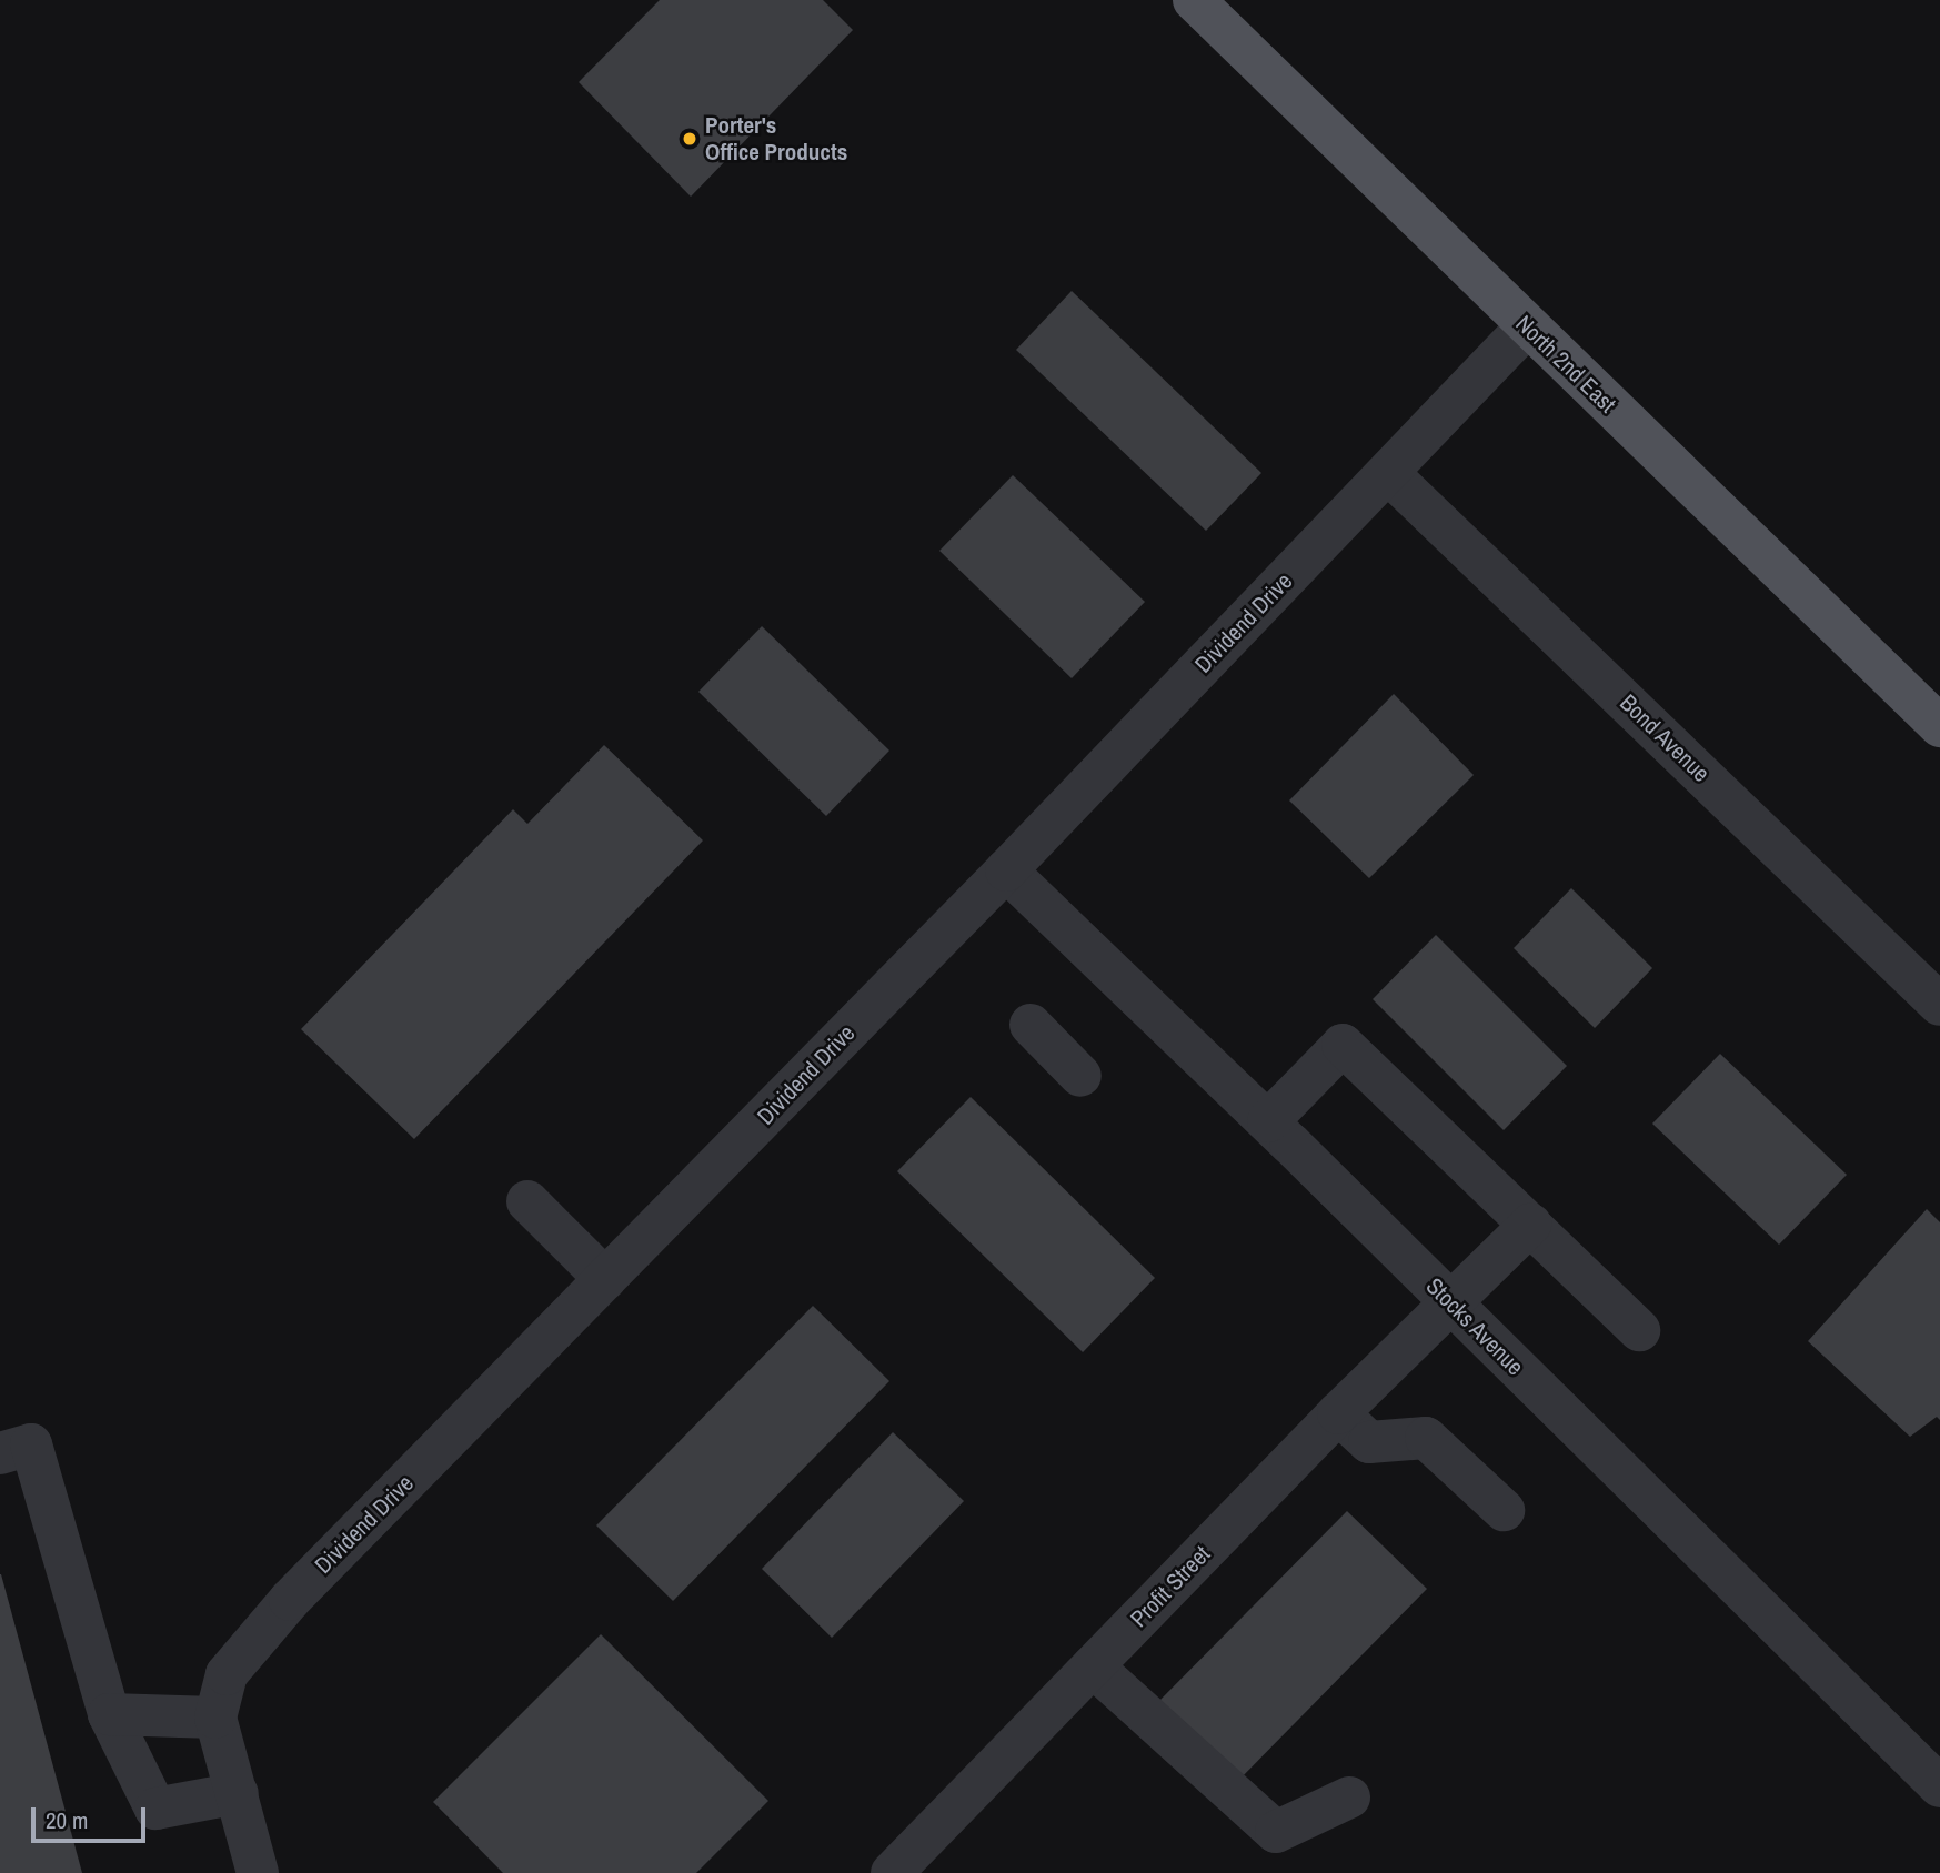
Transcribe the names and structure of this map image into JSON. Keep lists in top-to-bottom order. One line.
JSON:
{"streets":{"main road":["North 2nd East"],"street":["Dividend Drive","Bond Avenue","Stocks Avenue","Profit Street"]},"crossings":[["North 2nd East","Dividend Drive"],["Dividend Drive","Bond Avenue"],["Dividend Drive","Stocks Avenue"],["Stocks Avenue","Profit Street"]],"places":["Porter's Office Products"],"scale_bar":"20 m"}
